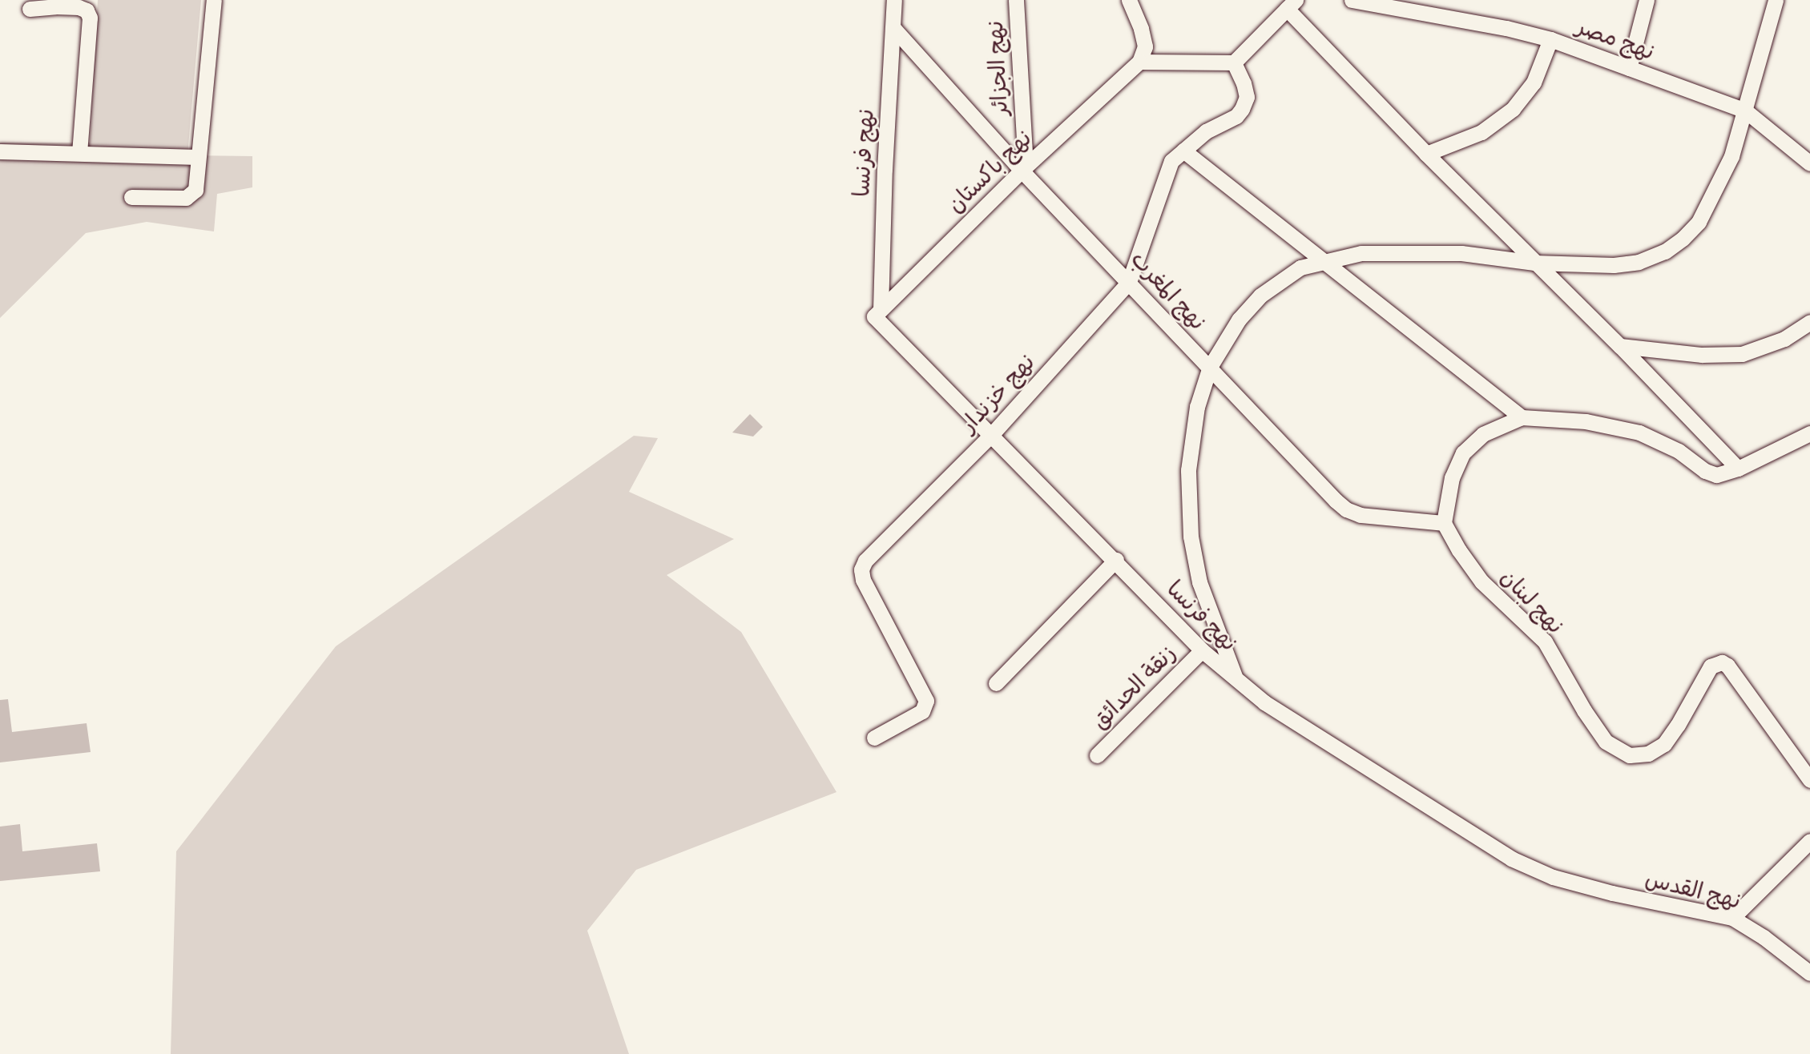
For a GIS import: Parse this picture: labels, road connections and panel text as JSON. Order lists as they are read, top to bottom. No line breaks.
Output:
{"streets":{"street":["نهج مصر","نهج الجزائر","نهج فرنسا","نهج باكستان","نهج المغرب","نهج خزندار","نهج لبنان","زنقة الحدائق","نهج القدس"]},"crossings":[["نهج الجزائر","نهج باكستان"],["نهج الجزائر","نهج المغرب"],["نهج فرنسا","نهج باكستان"],["نهج فرنسا","نهج المغرب"],["نهج فرنسا","نهج خزندار"],["نهج فرنسا","زنقة الحدائق"],["نهج فرنسا","نهج القدس"],["نهج باكستان","نهج المغرب"],["نهج المغرب","نهج خزندار"],["نهج المغرب","نهج لبنان"]]}
